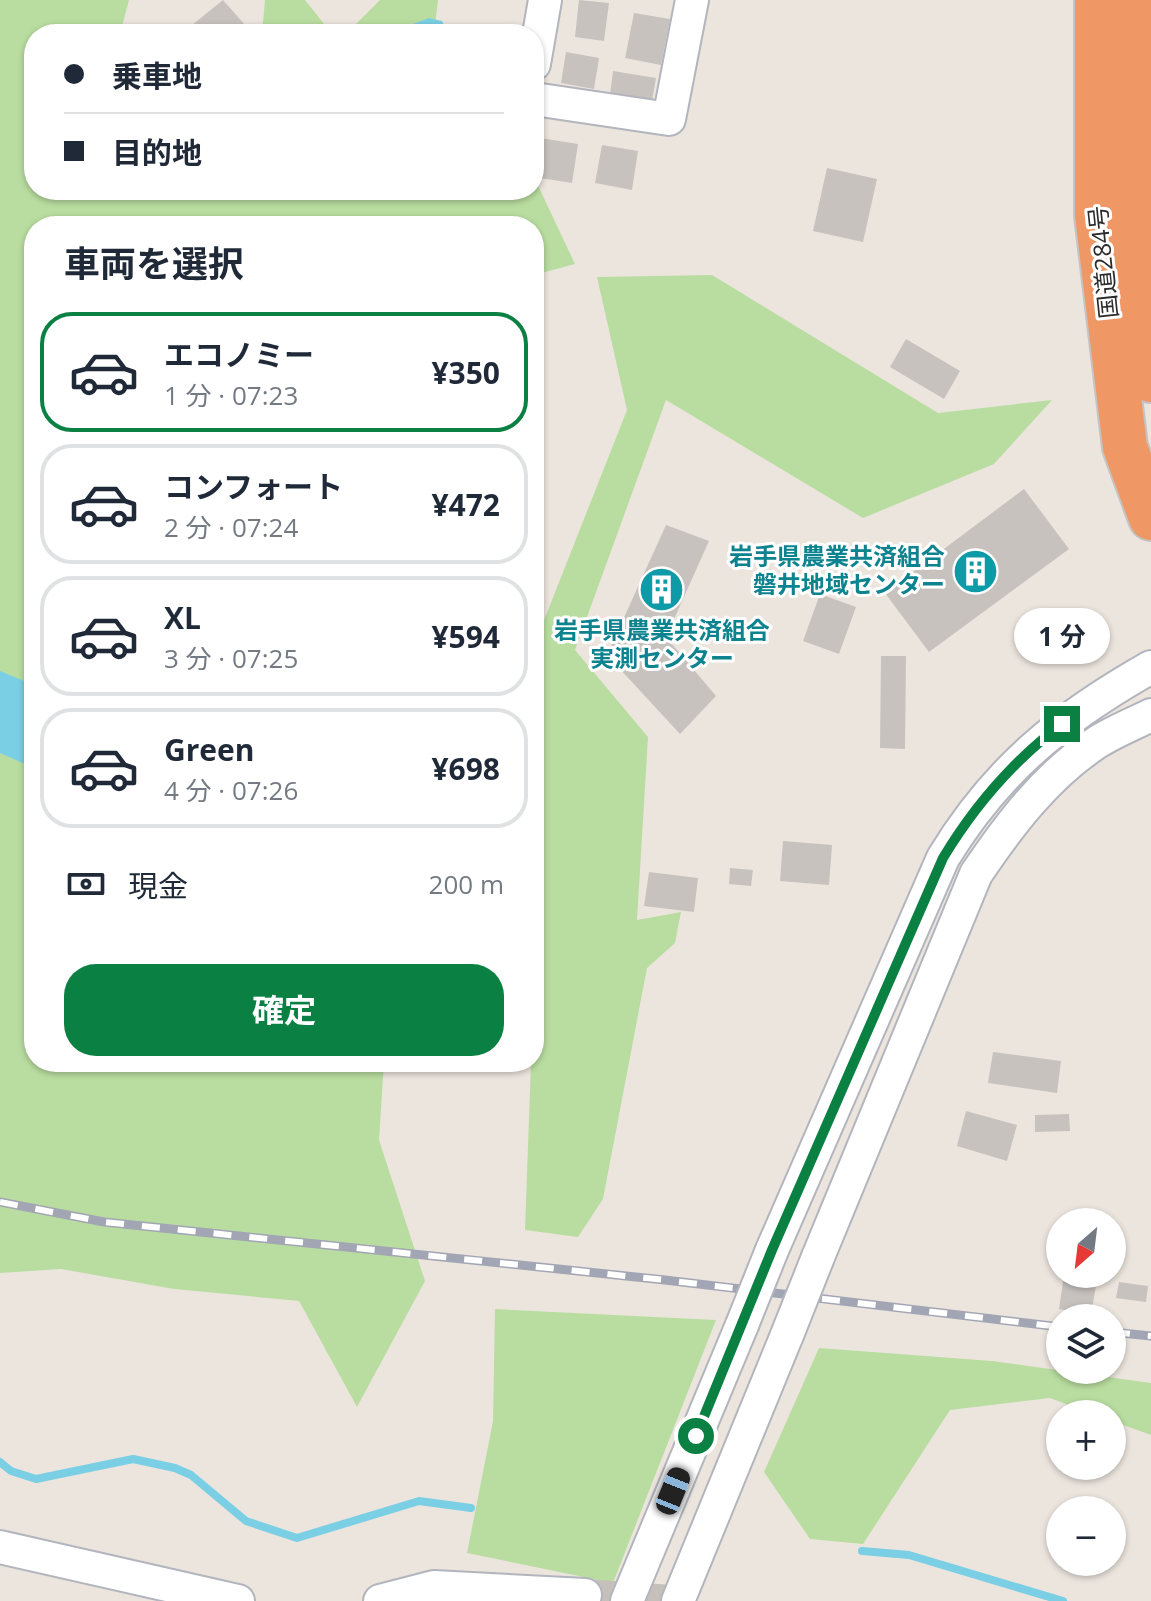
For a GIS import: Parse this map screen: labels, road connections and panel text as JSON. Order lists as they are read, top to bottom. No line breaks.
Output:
{"streets":{"highway":["国道284号"]},"places":{"building":["岩手県農業共済組合 磐井地域センター","岩手県農業共済組合 実測センター"]},"north":"bottom left","page":{"banner":["乗車地","目的地"],"heading":"車両を選択","list":[{"name":"エコノミー","note":"1 分 · 07:23","value":"¥350"},{"name":"コンフォート","note":"2 分 · 07:24","value":"¥472"},{"name":"XL","note":"3 分 · 07:25","value":"¥594"},{"name":"Green","note":"4 分 · 07:26","value":"¥698"}],"bubble":"1 分","pay":["現金","200 m"],"buttons":"確定","map_buttons":["+","−"]}}
